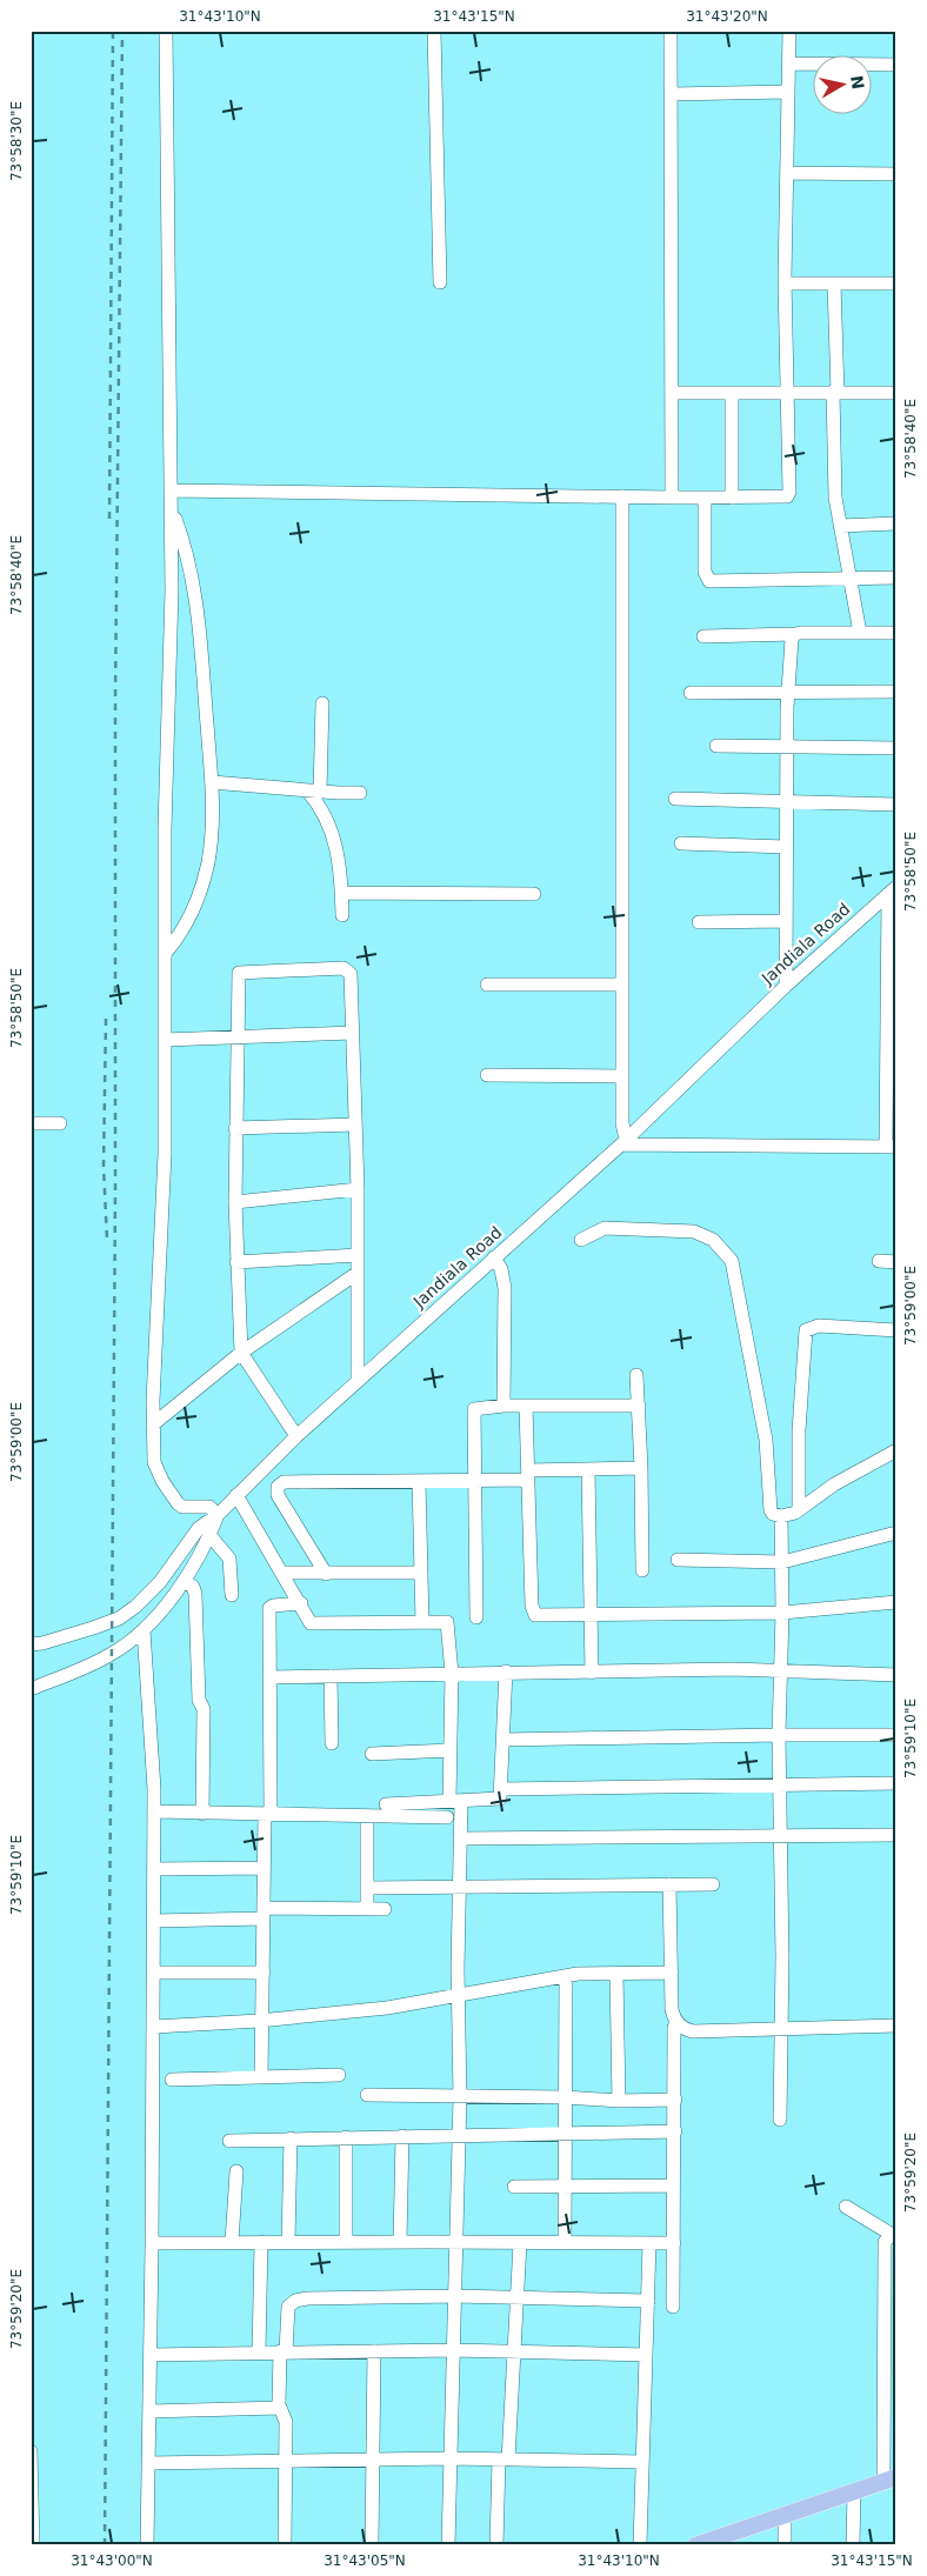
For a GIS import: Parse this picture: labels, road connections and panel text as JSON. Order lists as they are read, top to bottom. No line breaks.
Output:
{"streets":{"street":["Jandiala Road"]},"north":"right","coordinates":["31°43'10\"N","31°43'15\"N","31°43'20\"N","73°58'30\"E","73°58'40\"E","73°58'50\"E","73°59'00\"E","73°59'10\"E","73°59'20\"E","31°43'00\"N","31°43'05\"N"]}
